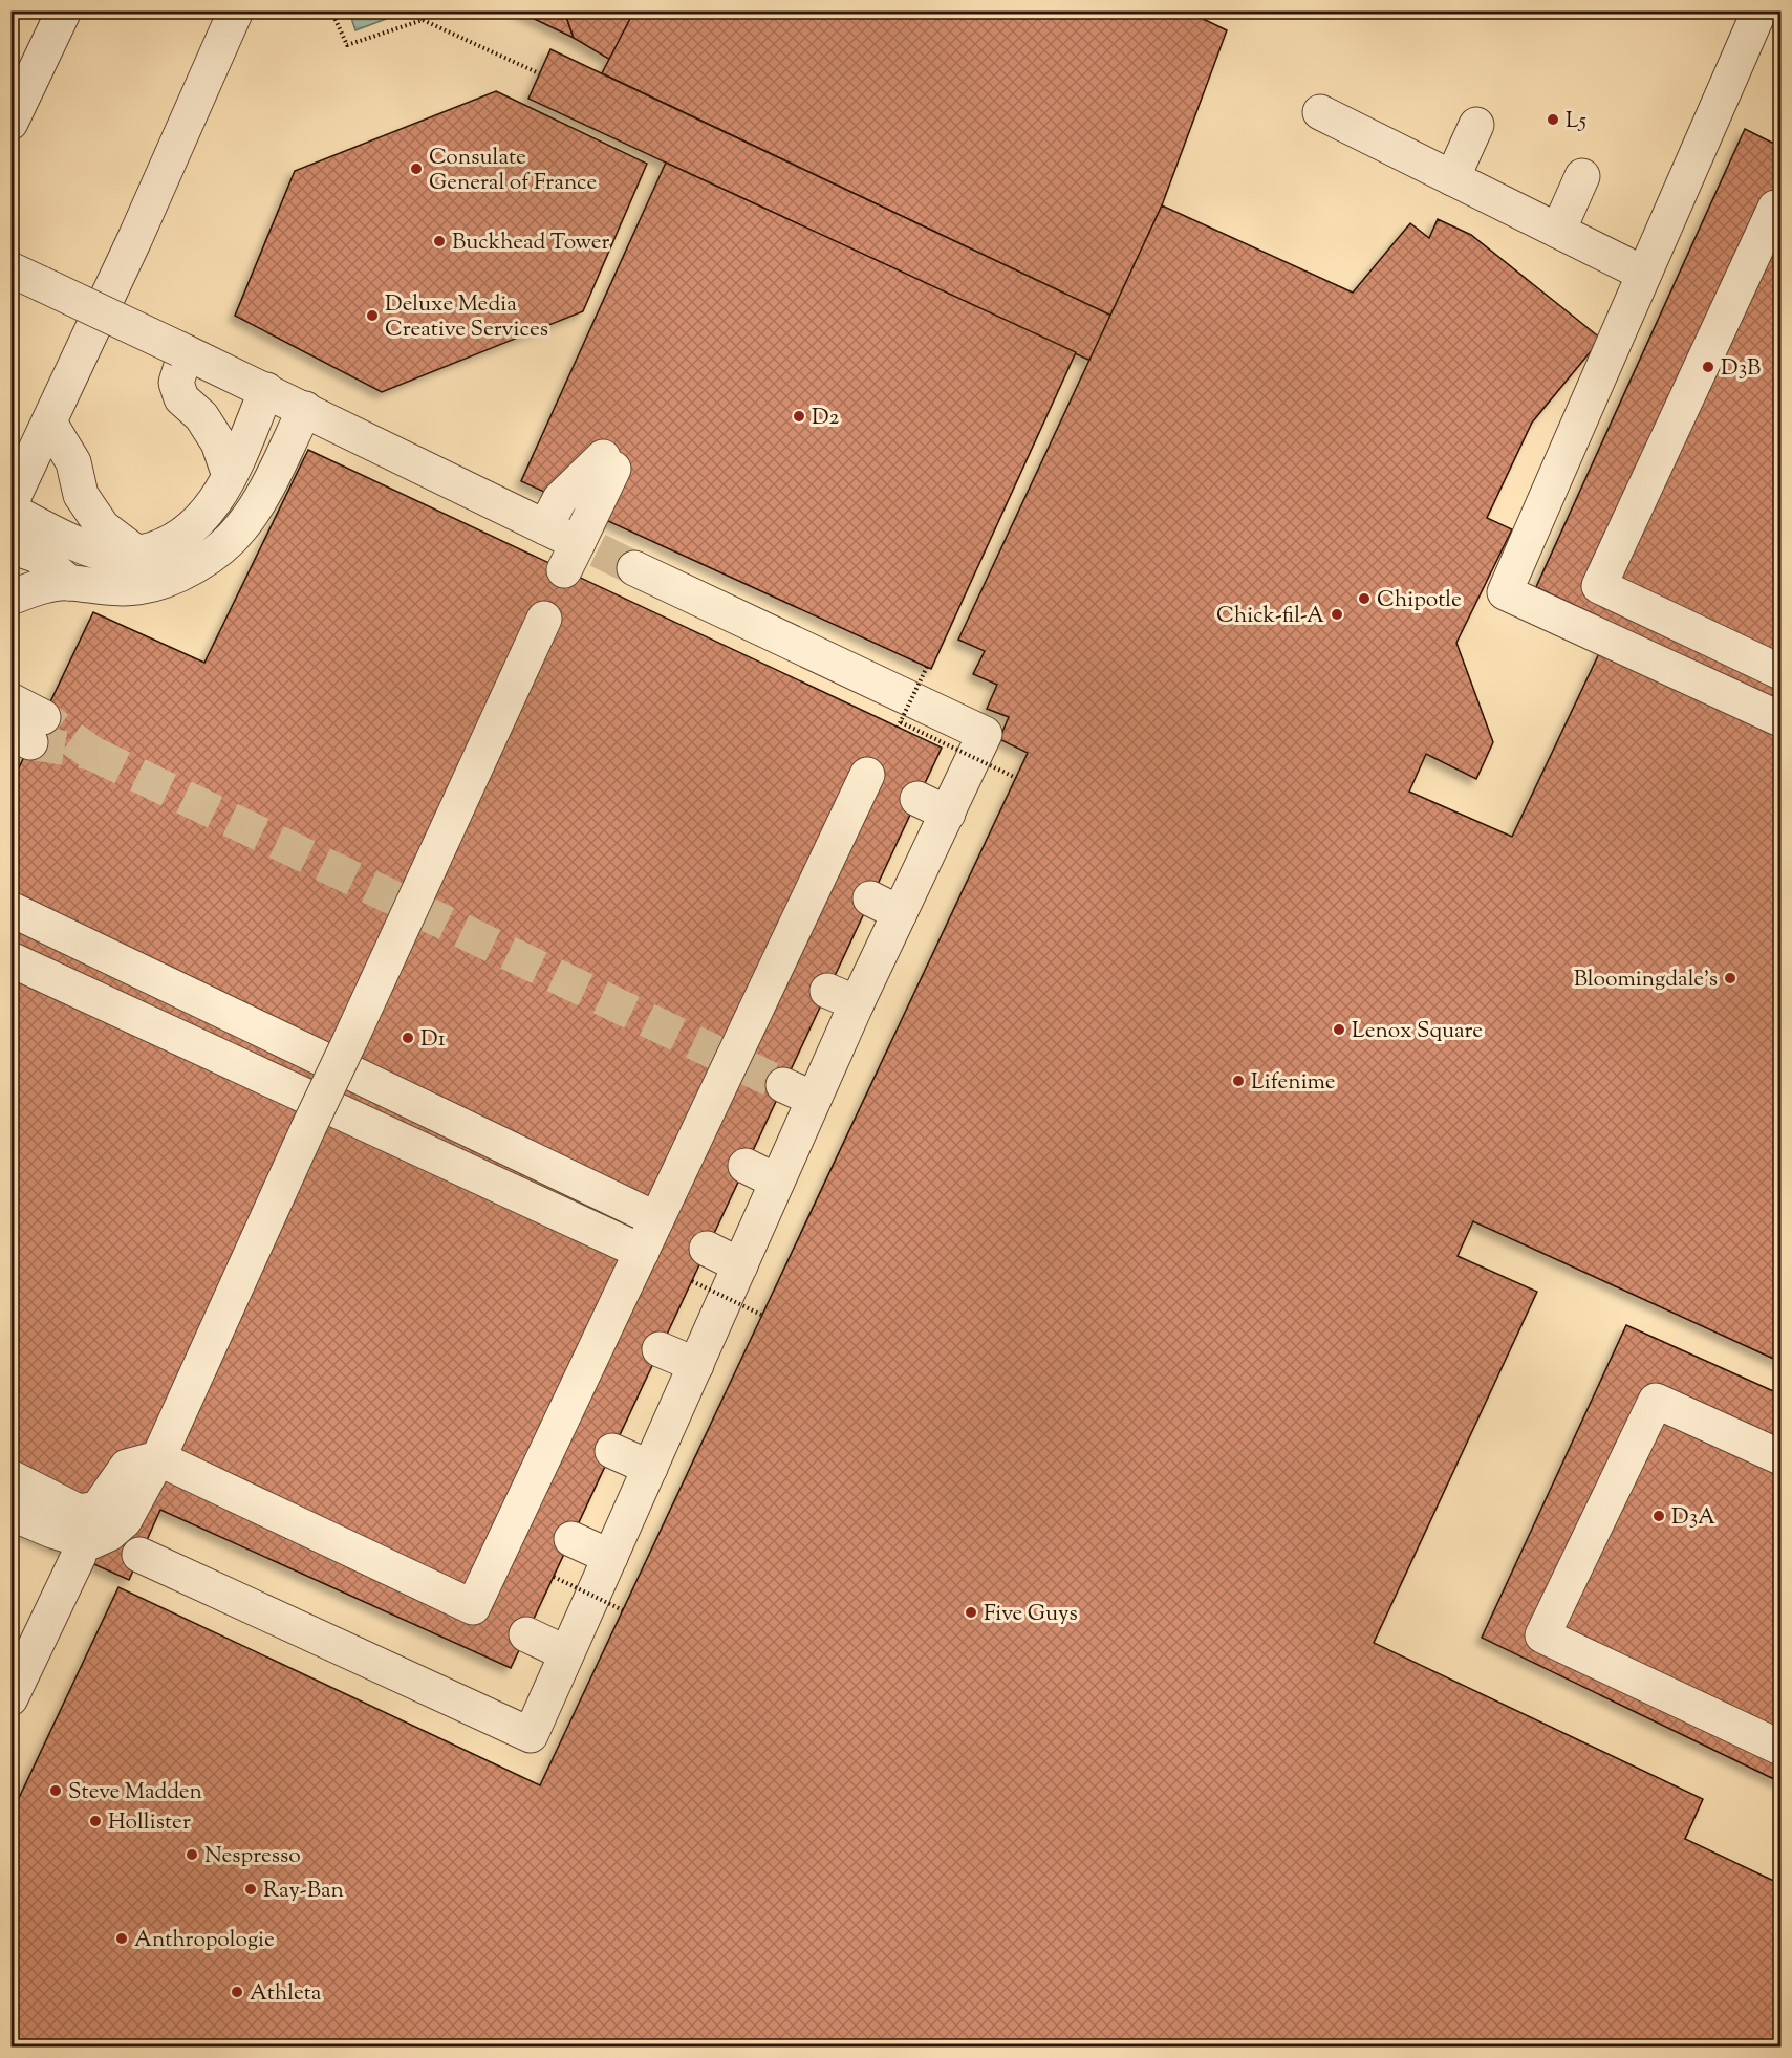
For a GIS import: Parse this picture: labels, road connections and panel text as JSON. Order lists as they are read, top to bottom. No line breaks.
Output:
{"places":["L5","Consulate General of France","Buckhead Tower","Deluxe Media Creative Services","D3B","D2","Chipotle","Chick-fil-A","Bloomingdale's","Lenox Square","D1","Lifenime","D3A","Five Guys","Steve Madden","Hollister","Nespresso","Ray-Ban","Anthropologie","Athleta"]}
